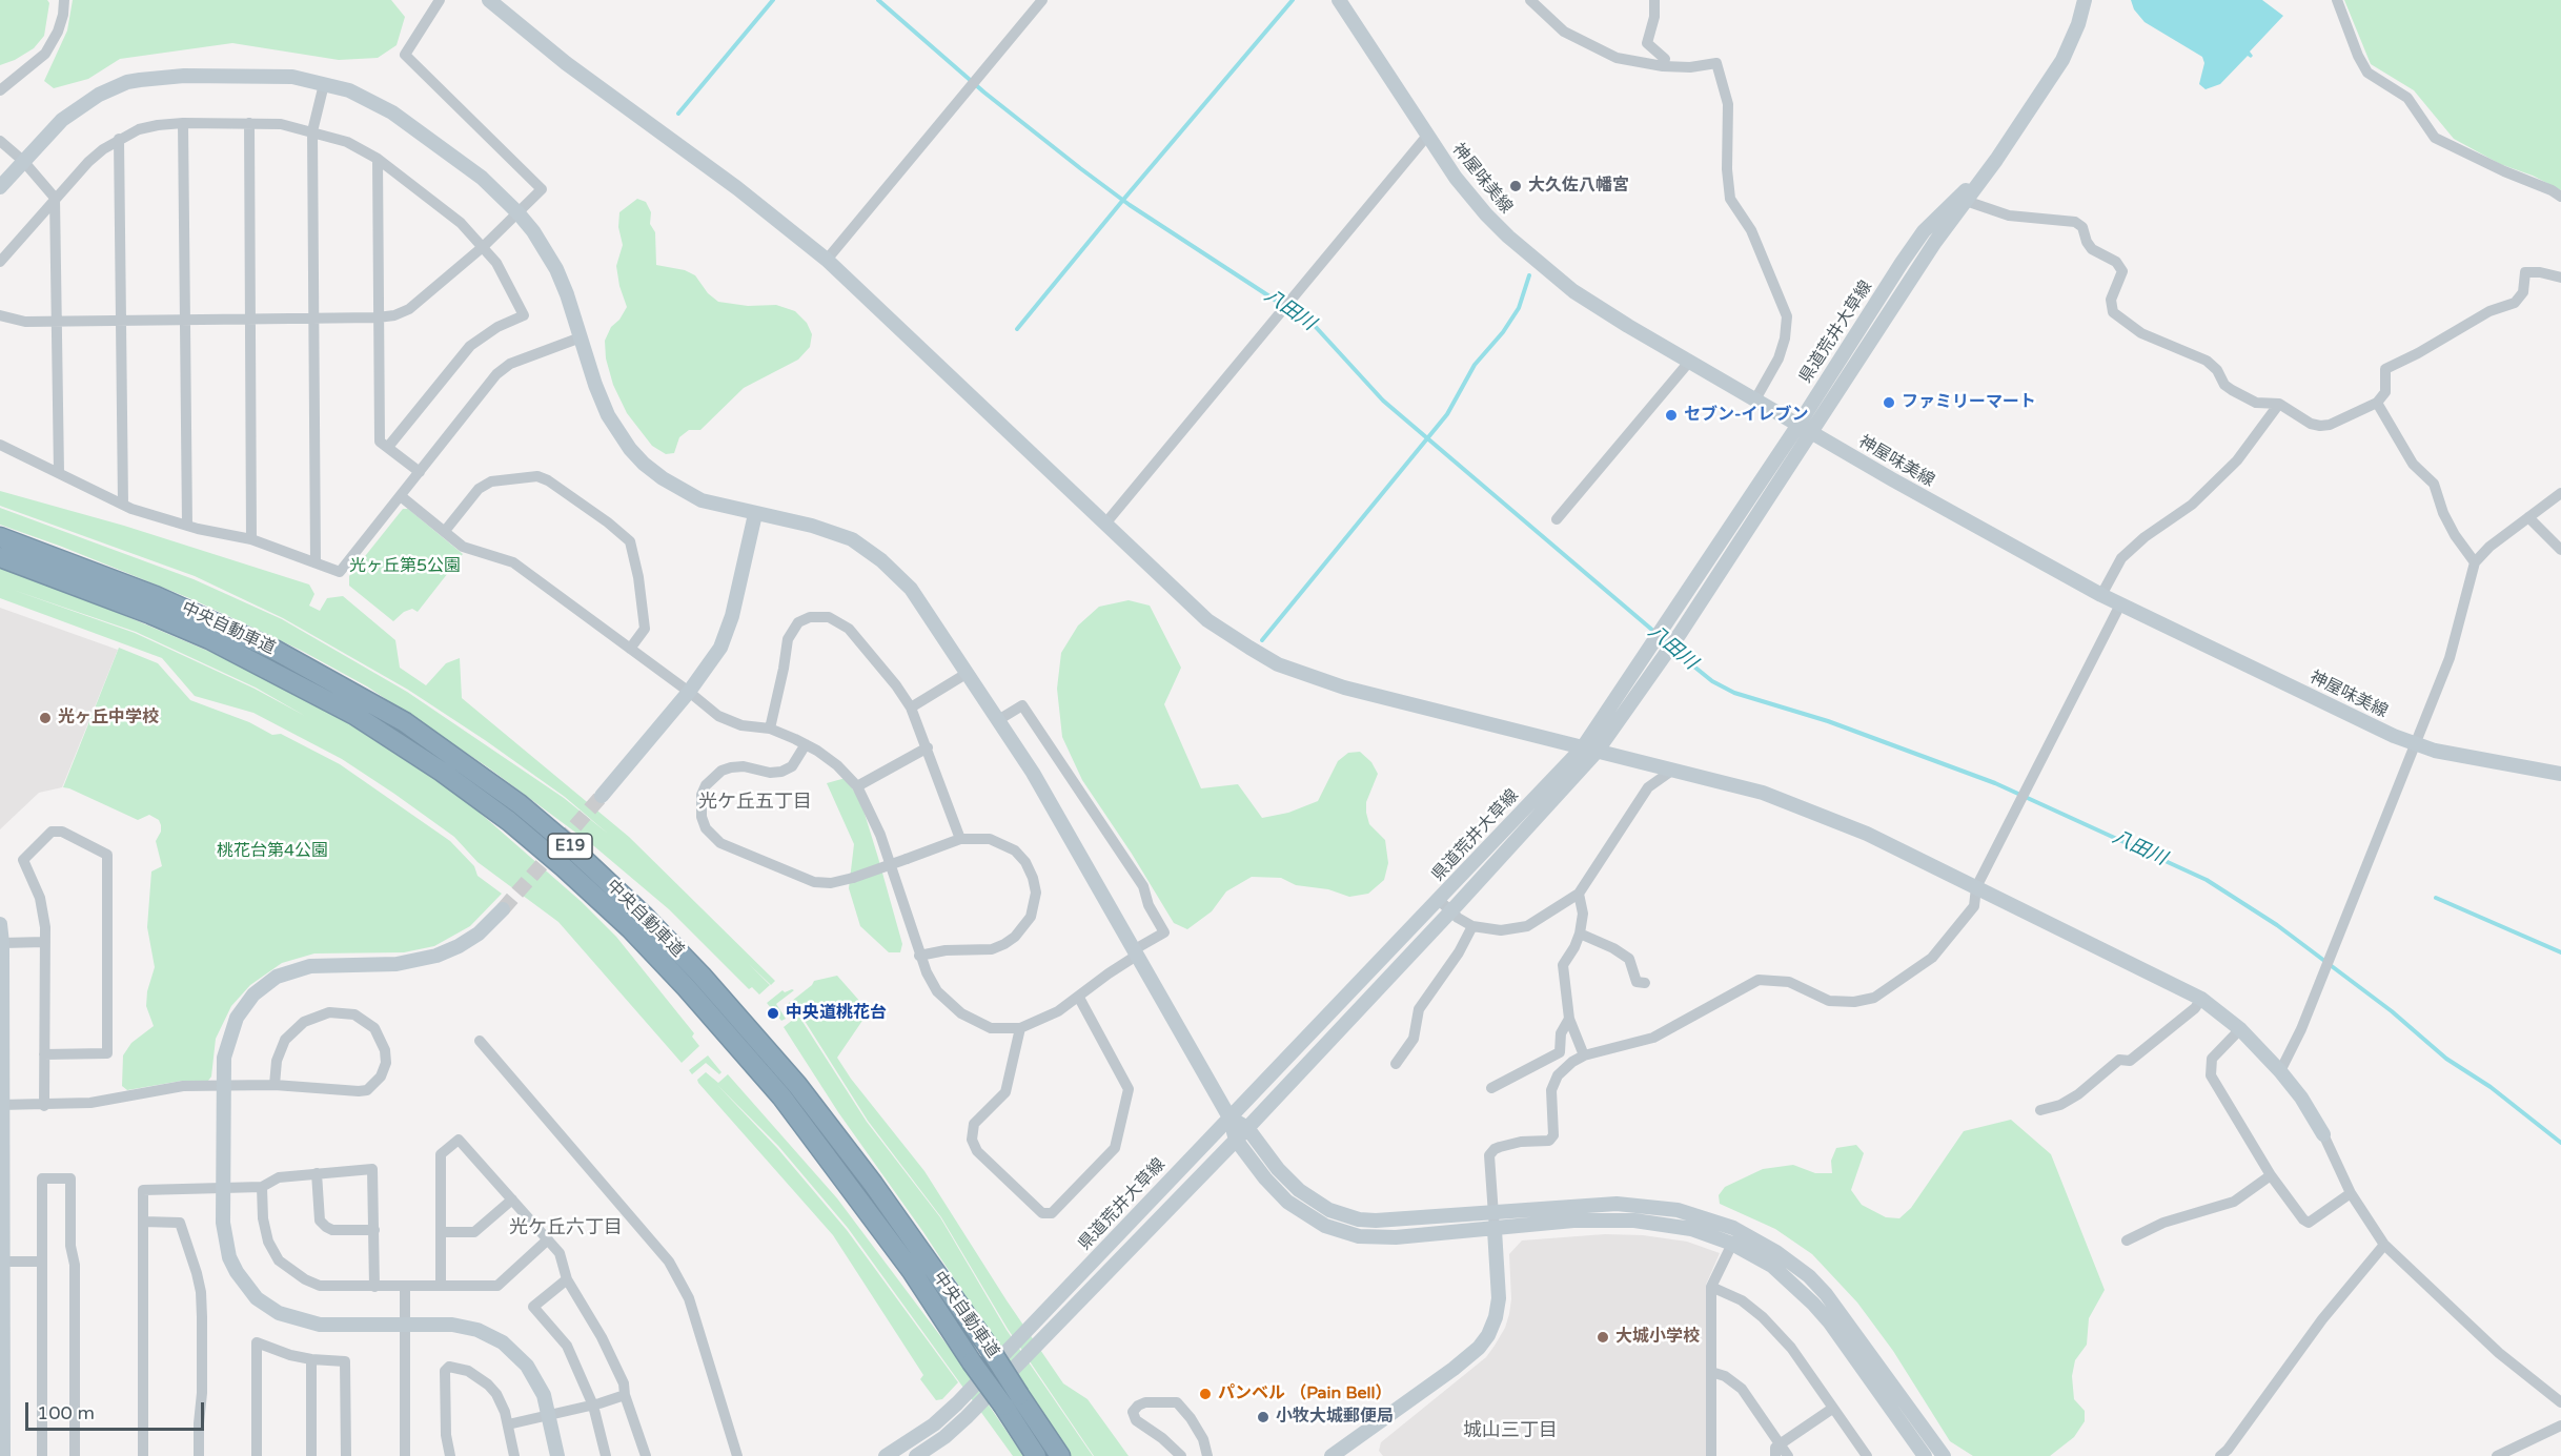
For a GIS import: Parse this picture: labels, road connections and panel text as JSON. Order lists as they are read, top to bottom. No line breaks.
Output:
{"streets":{"highway":["中央自動車道","E19"],"street":["神屋味美線","県道荒井大草線"]},"crossings":[["神屋味美線","県道荒井大草線"]],"districts":["光ケ丘五丁目","光ケ丘六丁目","城山三丁目"],"water":["八田川"],"parks":["光ヶ丘第5公園","桃花台第4公園"],"places":["大久佐八幡宮","ファミリーマート","セブン-イレブン","光ヶ丘中学校","中央道桃花台","大城小学校","パンベル （Pain Bell）","小牧大城郵便局"],"scale_bar":"100 m"}
